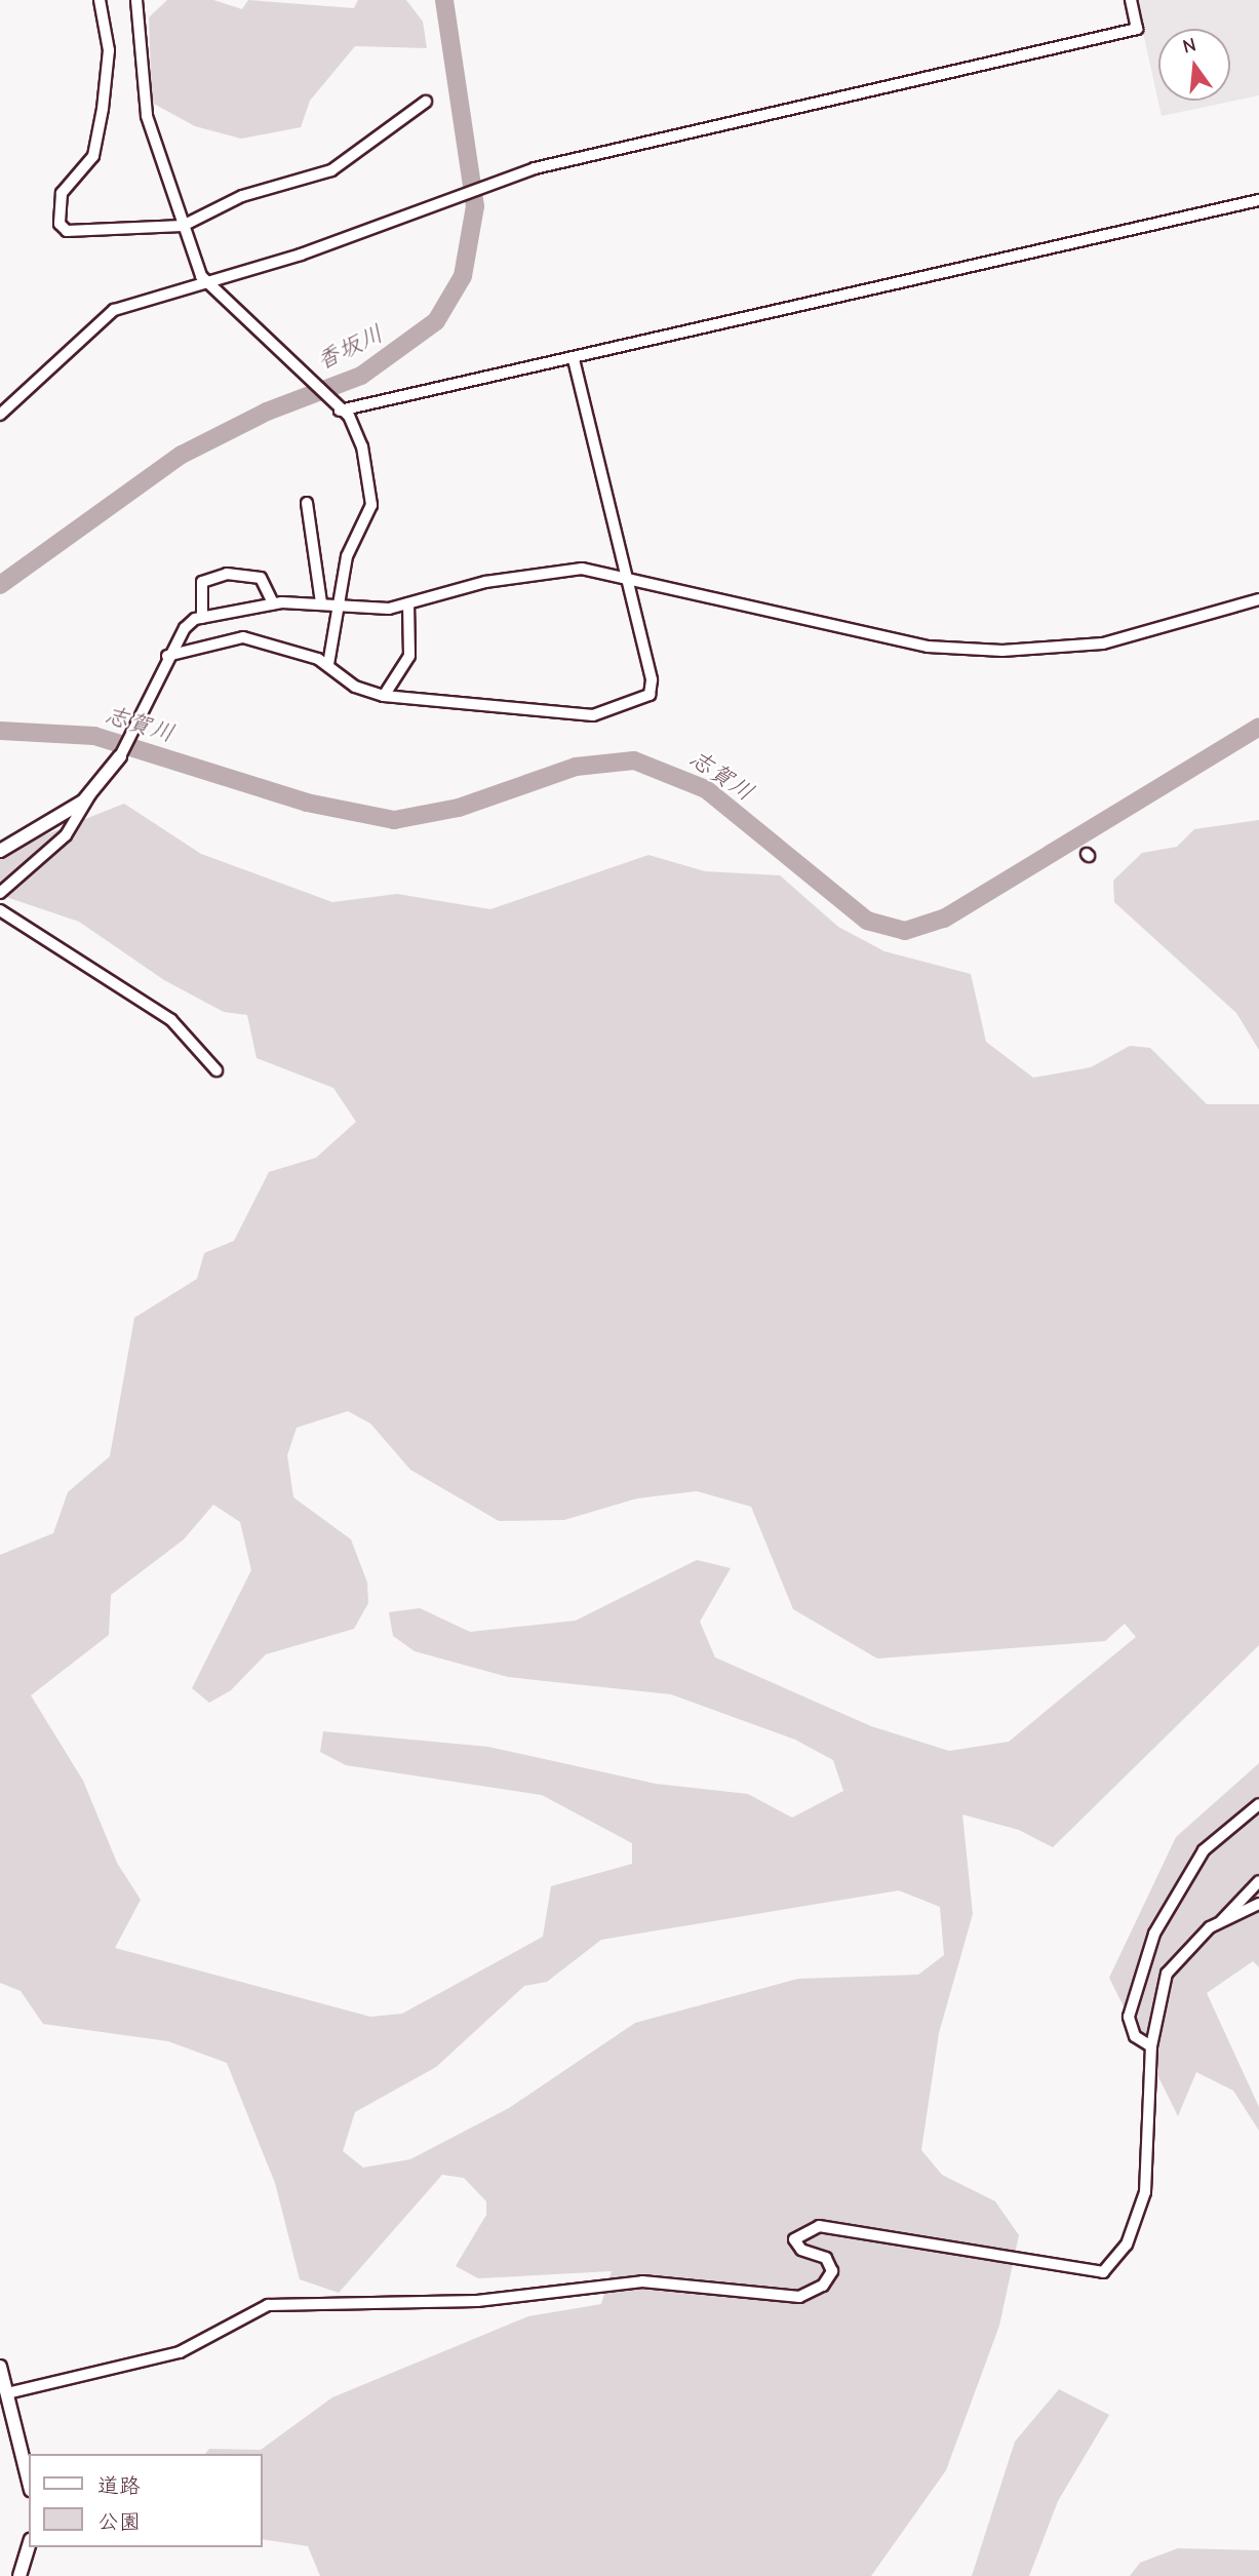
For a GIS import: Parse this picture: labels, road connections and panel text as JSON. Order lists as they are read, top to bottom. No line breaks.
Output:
{"water":["香坂川","志賀川"],"legend":["道路","公園"],"north":"top"}
